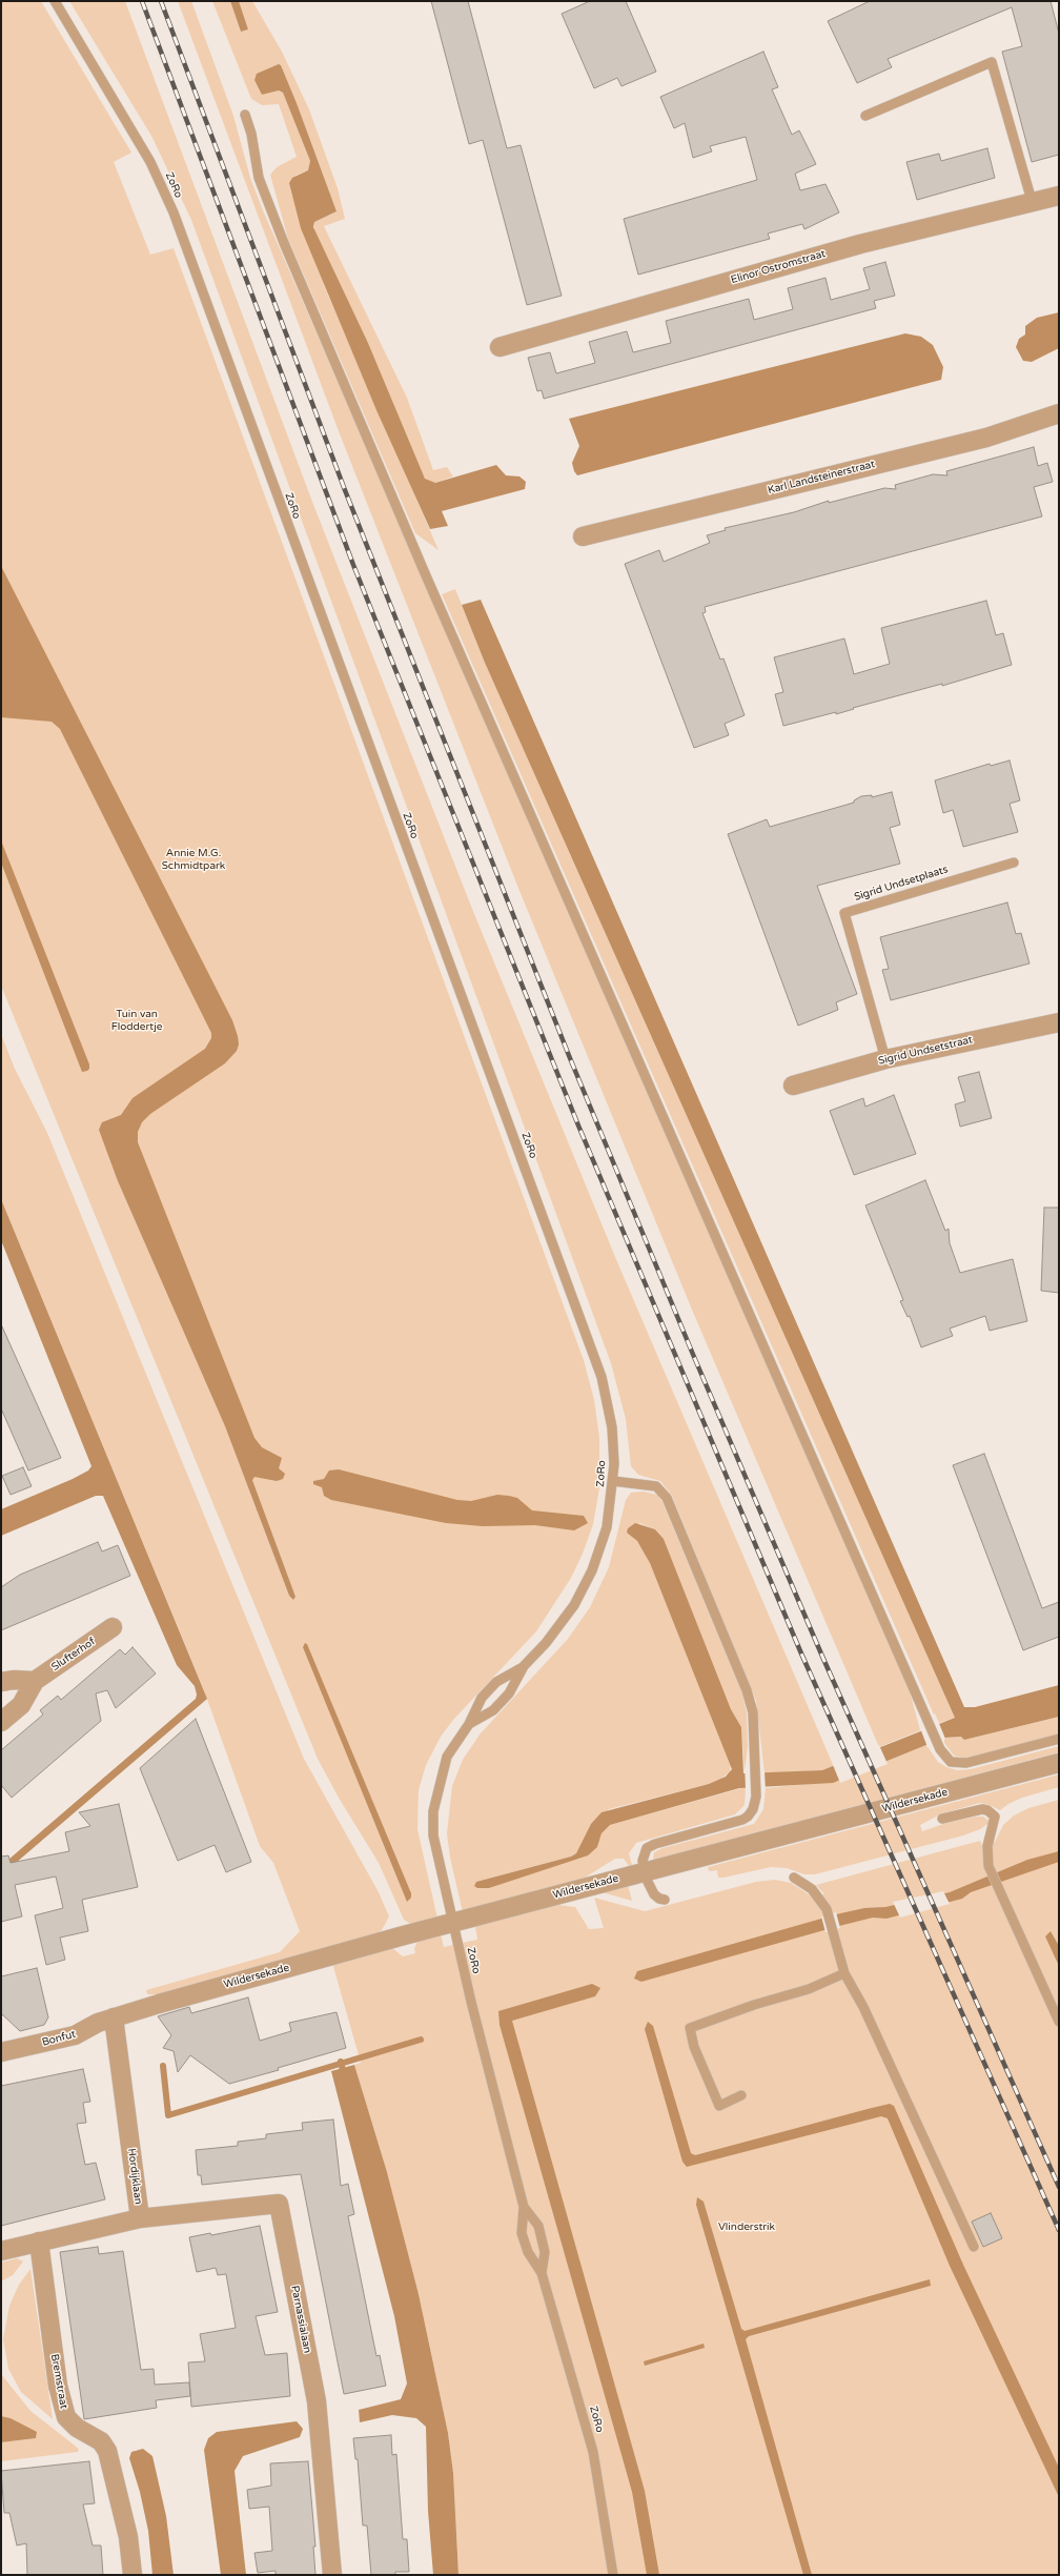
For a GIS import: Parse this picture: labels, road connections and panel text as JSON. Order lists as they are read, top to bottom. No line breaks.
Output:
{"streets":{"street":["Elinor Ostromstraat","Karl Landsteinerstraat","Sigrid Undsetstraat","Slufterhof","Wildersekade","Bonfut","Hordijklaan","Parnassialaan","Bremstraat"],"lane":["ZoRo","Sigrid Undsetplaats"]},"crossings":[["ZoRo","Wildersekade"],["Sigrid Undsetplaats","Sigrid Undsetstraat"],["Wildersekade","Bonfut"],["Wildersekade","Hordijklaan"],["Bonfut","Hordijklaan"],["Hordijklaan","Parnassialaan"],["Hordijklaan","Bremstraat"]],"parks":["Annie M.G. Schmidtpark","Tuin van Floddertje","Vlinderstrik"]}
